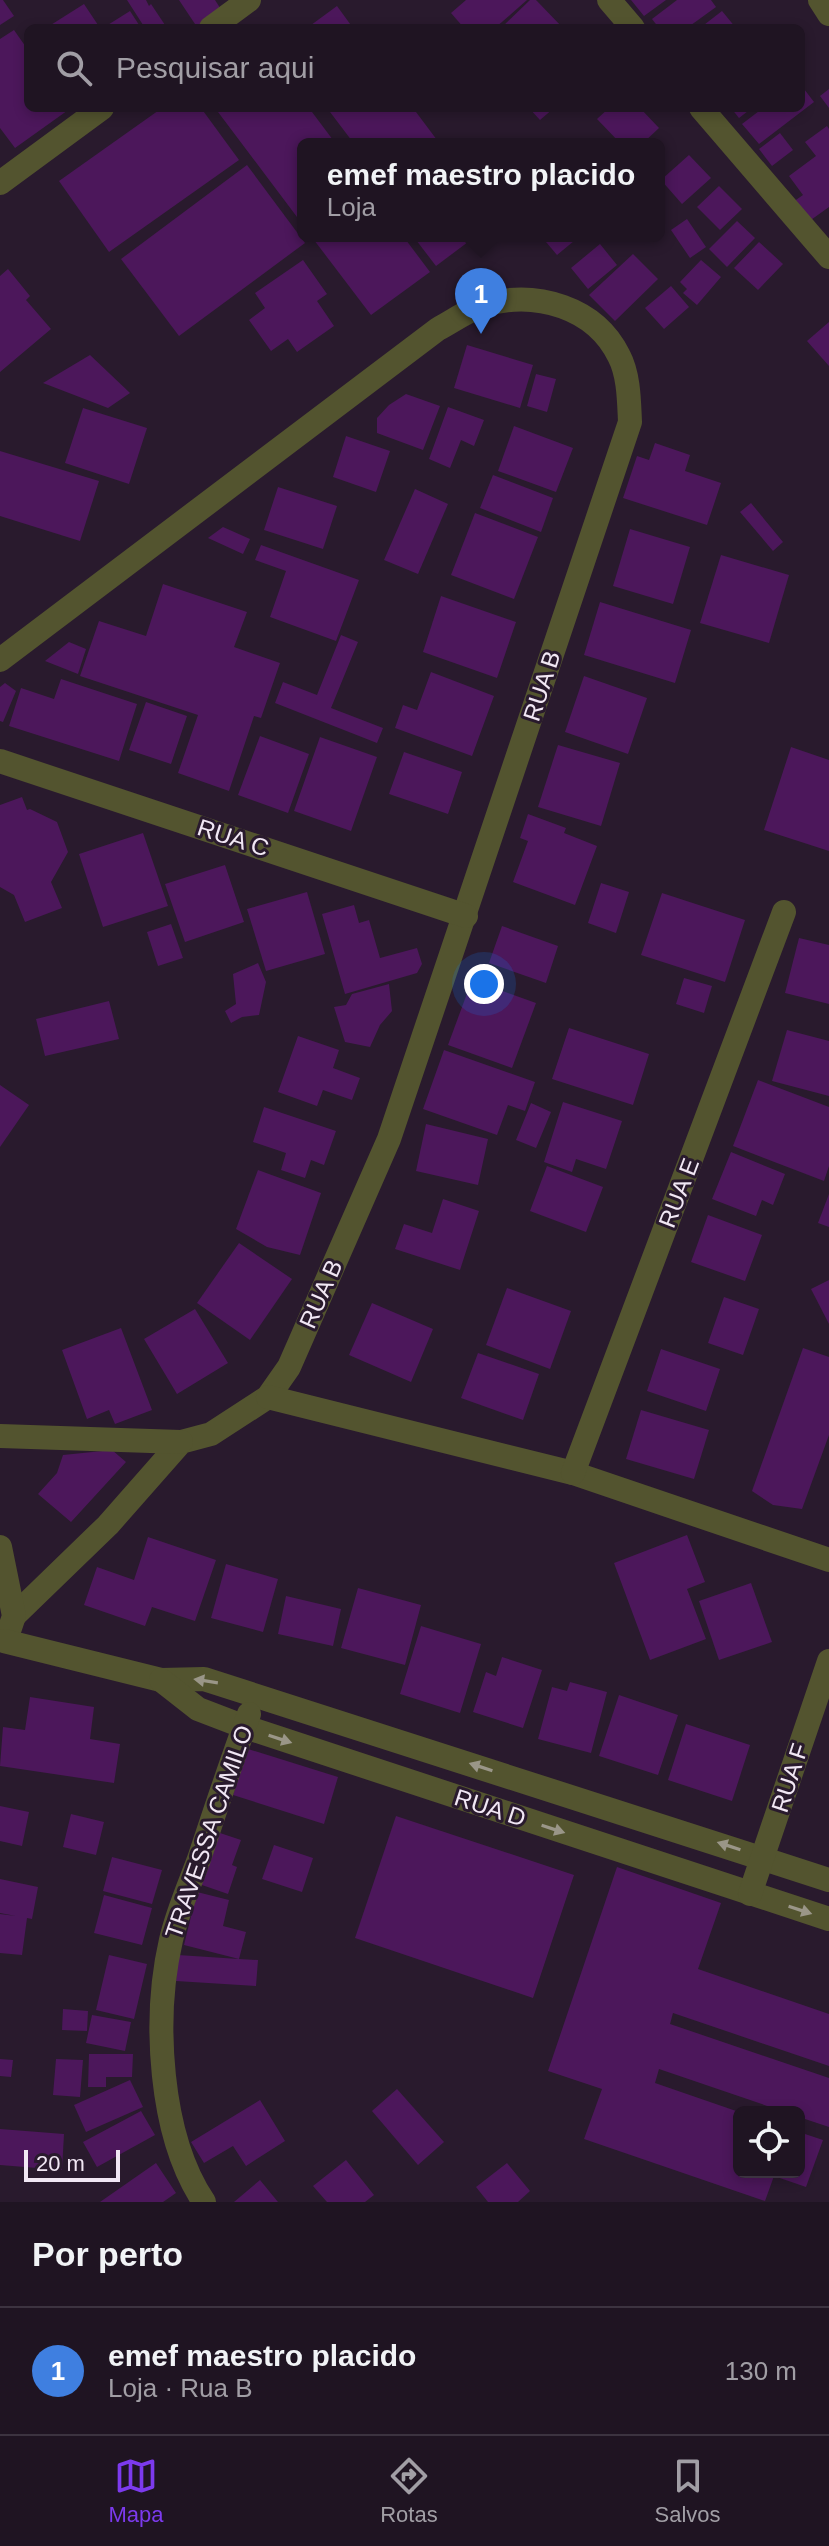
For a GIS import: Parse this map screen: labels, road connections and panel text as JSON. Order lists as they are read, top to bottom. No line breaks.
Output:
{"streets":{"street":["RUA B","RUA C","RUA E","RUA F","RUA D","TRAVESSA CAMILO"]},"crossings":[["RUA B","RUA C"],["RUA F","RUA D"],["RUA D","TRAVESSA CAMILO"]],"scale_bar":"20 m","page":{"search":"Pesquisar aqui","popup":["emef maestro placido","Loja"],"pins":"1","scale":"20 m","heading":"Por perto","list":[{"mark":"1","name":"emef maestro placido","note":"Loja · Rua B","value":"130 m"}],"nav":["Mapa","Rotas","Salvos"]}}
